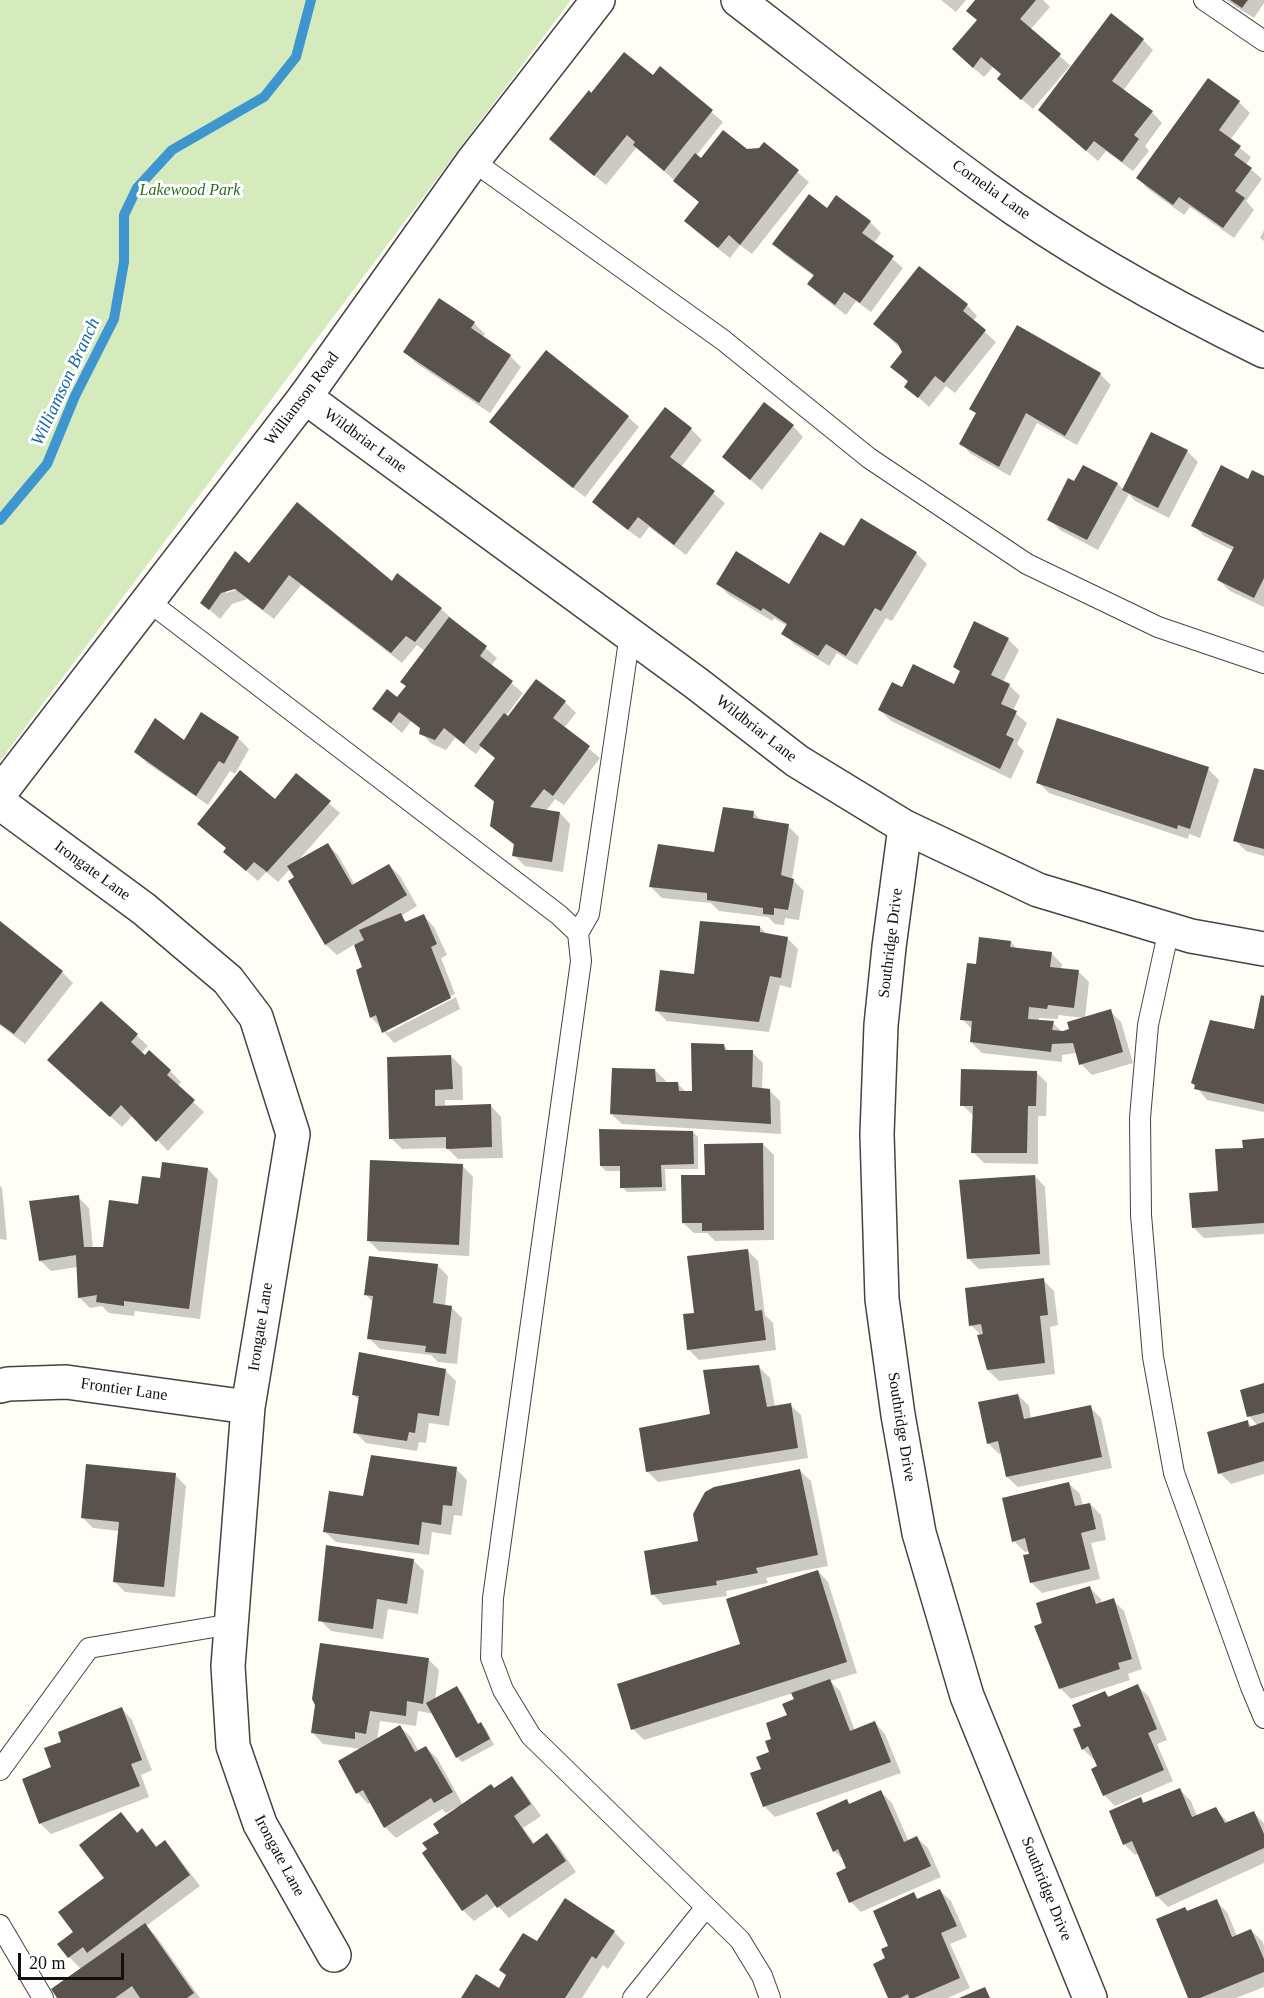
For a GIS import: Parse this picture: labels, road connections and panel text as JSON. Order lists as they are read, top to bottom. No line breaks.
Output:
{"streets":{"street":["Cornelia Lane","Williamson Road","Wildbriar Lane","Irongate Lane","Southridge Drive","Frontier Lane"]},"crossings":[["Williamson Road","Wildbriar Lane"],["Wildbriar Lane","Southridge Drive"],["Irongate Lane","Frontier Lane"]],"water":["Williamson Branch"],"parks":["Lakewood Park"],"scale_bar":"20 m"}
